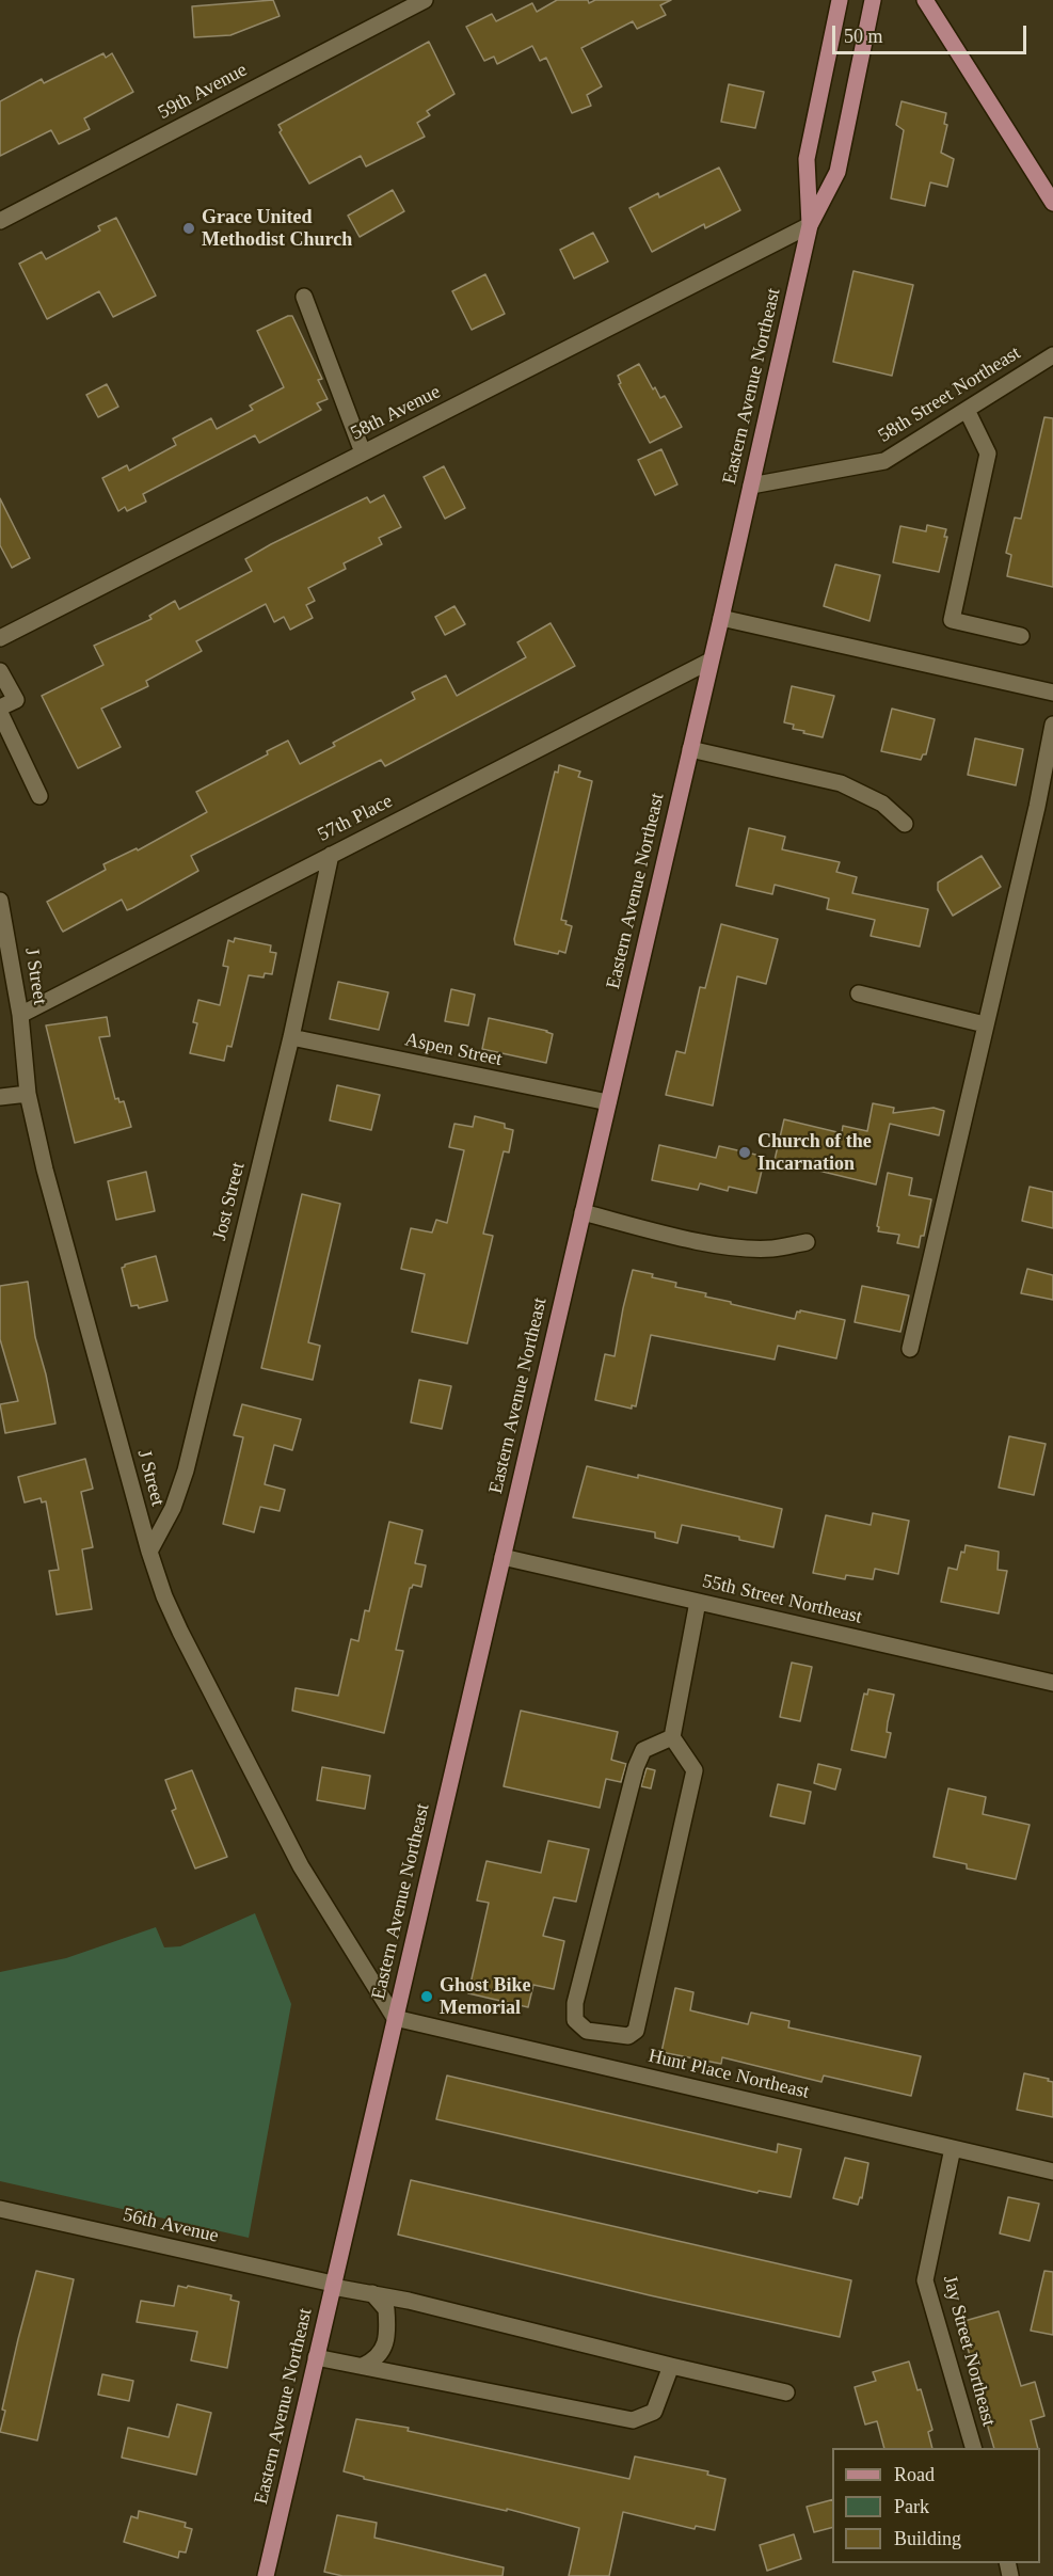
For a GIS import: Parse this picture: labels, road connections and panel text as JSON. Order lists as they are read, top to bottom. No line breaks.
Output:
{"streets":{"main road":["Eastern Avenue Northeast"],"street":["59th Avenue","58th Street Northeast","58th Avenue","57th Place","J Street","Aspen Street","Jost Street","55th Street Northeast","Hunt Place Northeast","56th Avenue","Jay Street Northeast"]},"crossings":[["Eastern Avenue Northeast","58th Street Northeast"],["Eastern Avenue Northeast","58th Avenue"],["Eastern Avenue Northeast","57th Place"],["Eastern Avenue Northeast","J Street"],["Eastern Avenue Northeast","Aspen Street"],["Eastern Avenue Northeast","55th Street Northeast"],["Eastern Avenue Northeast","Hunt Place Northeast"],["Eastern Avenue Northeast","56th Avenue"],["57th Place","J Street"],["57th Place","Jost Street"],["J Street","Jost Street"],["J Street","Hunt Place Northeast"],["Aspen Street","Jost Street"],["Hunt Place Northeast","Jay Street Northeast"]],"places":["Grace United Methodist Church","Church of the Incarnation","Ghost Bike Memorial"],"legend":["Road","Park","Building"],"scale_bar":"50 m"}
